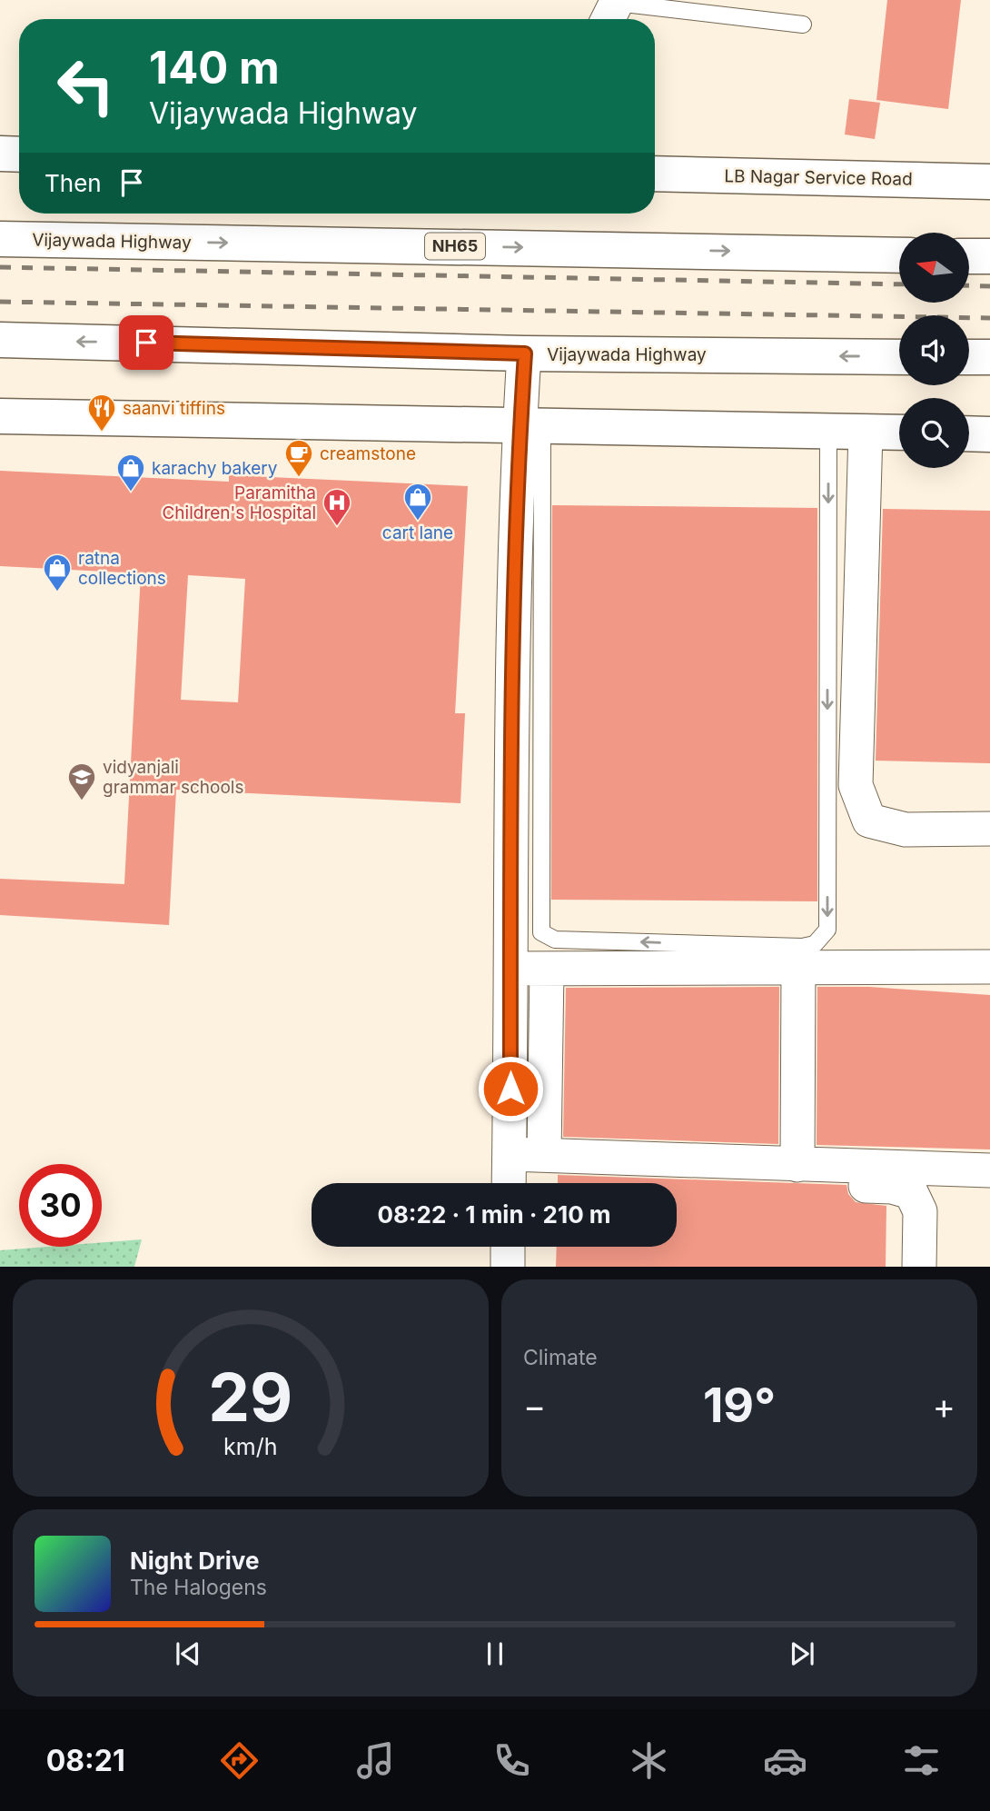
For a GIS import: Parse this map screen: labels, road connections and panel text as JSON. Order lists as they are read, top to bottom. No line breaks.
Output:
{"streets":{"main road":["LB Nagar Service Road","Vijaywada Highway","NH65"]},"places":{"restaurant":["saanvi tiffins"],"cafe":["creamstone"],"shop":["karachy bakery","cart lane","ratna collections"],"hospital":["Paramitha Children's Hospital"],"school or university":["vidyanjali grammar schools"]},"north":"left","page":{"turn":["140 m","Vijaywada Highway"],"then":"Then","limit":"30","trip":"08:22 · 1 min · 210 m","tile":"Climate","heat":["−","19°","+"],"song":["Night Drive","The Halogens"],"tabs":"08:21","gauge":["29","km/h"]}}
